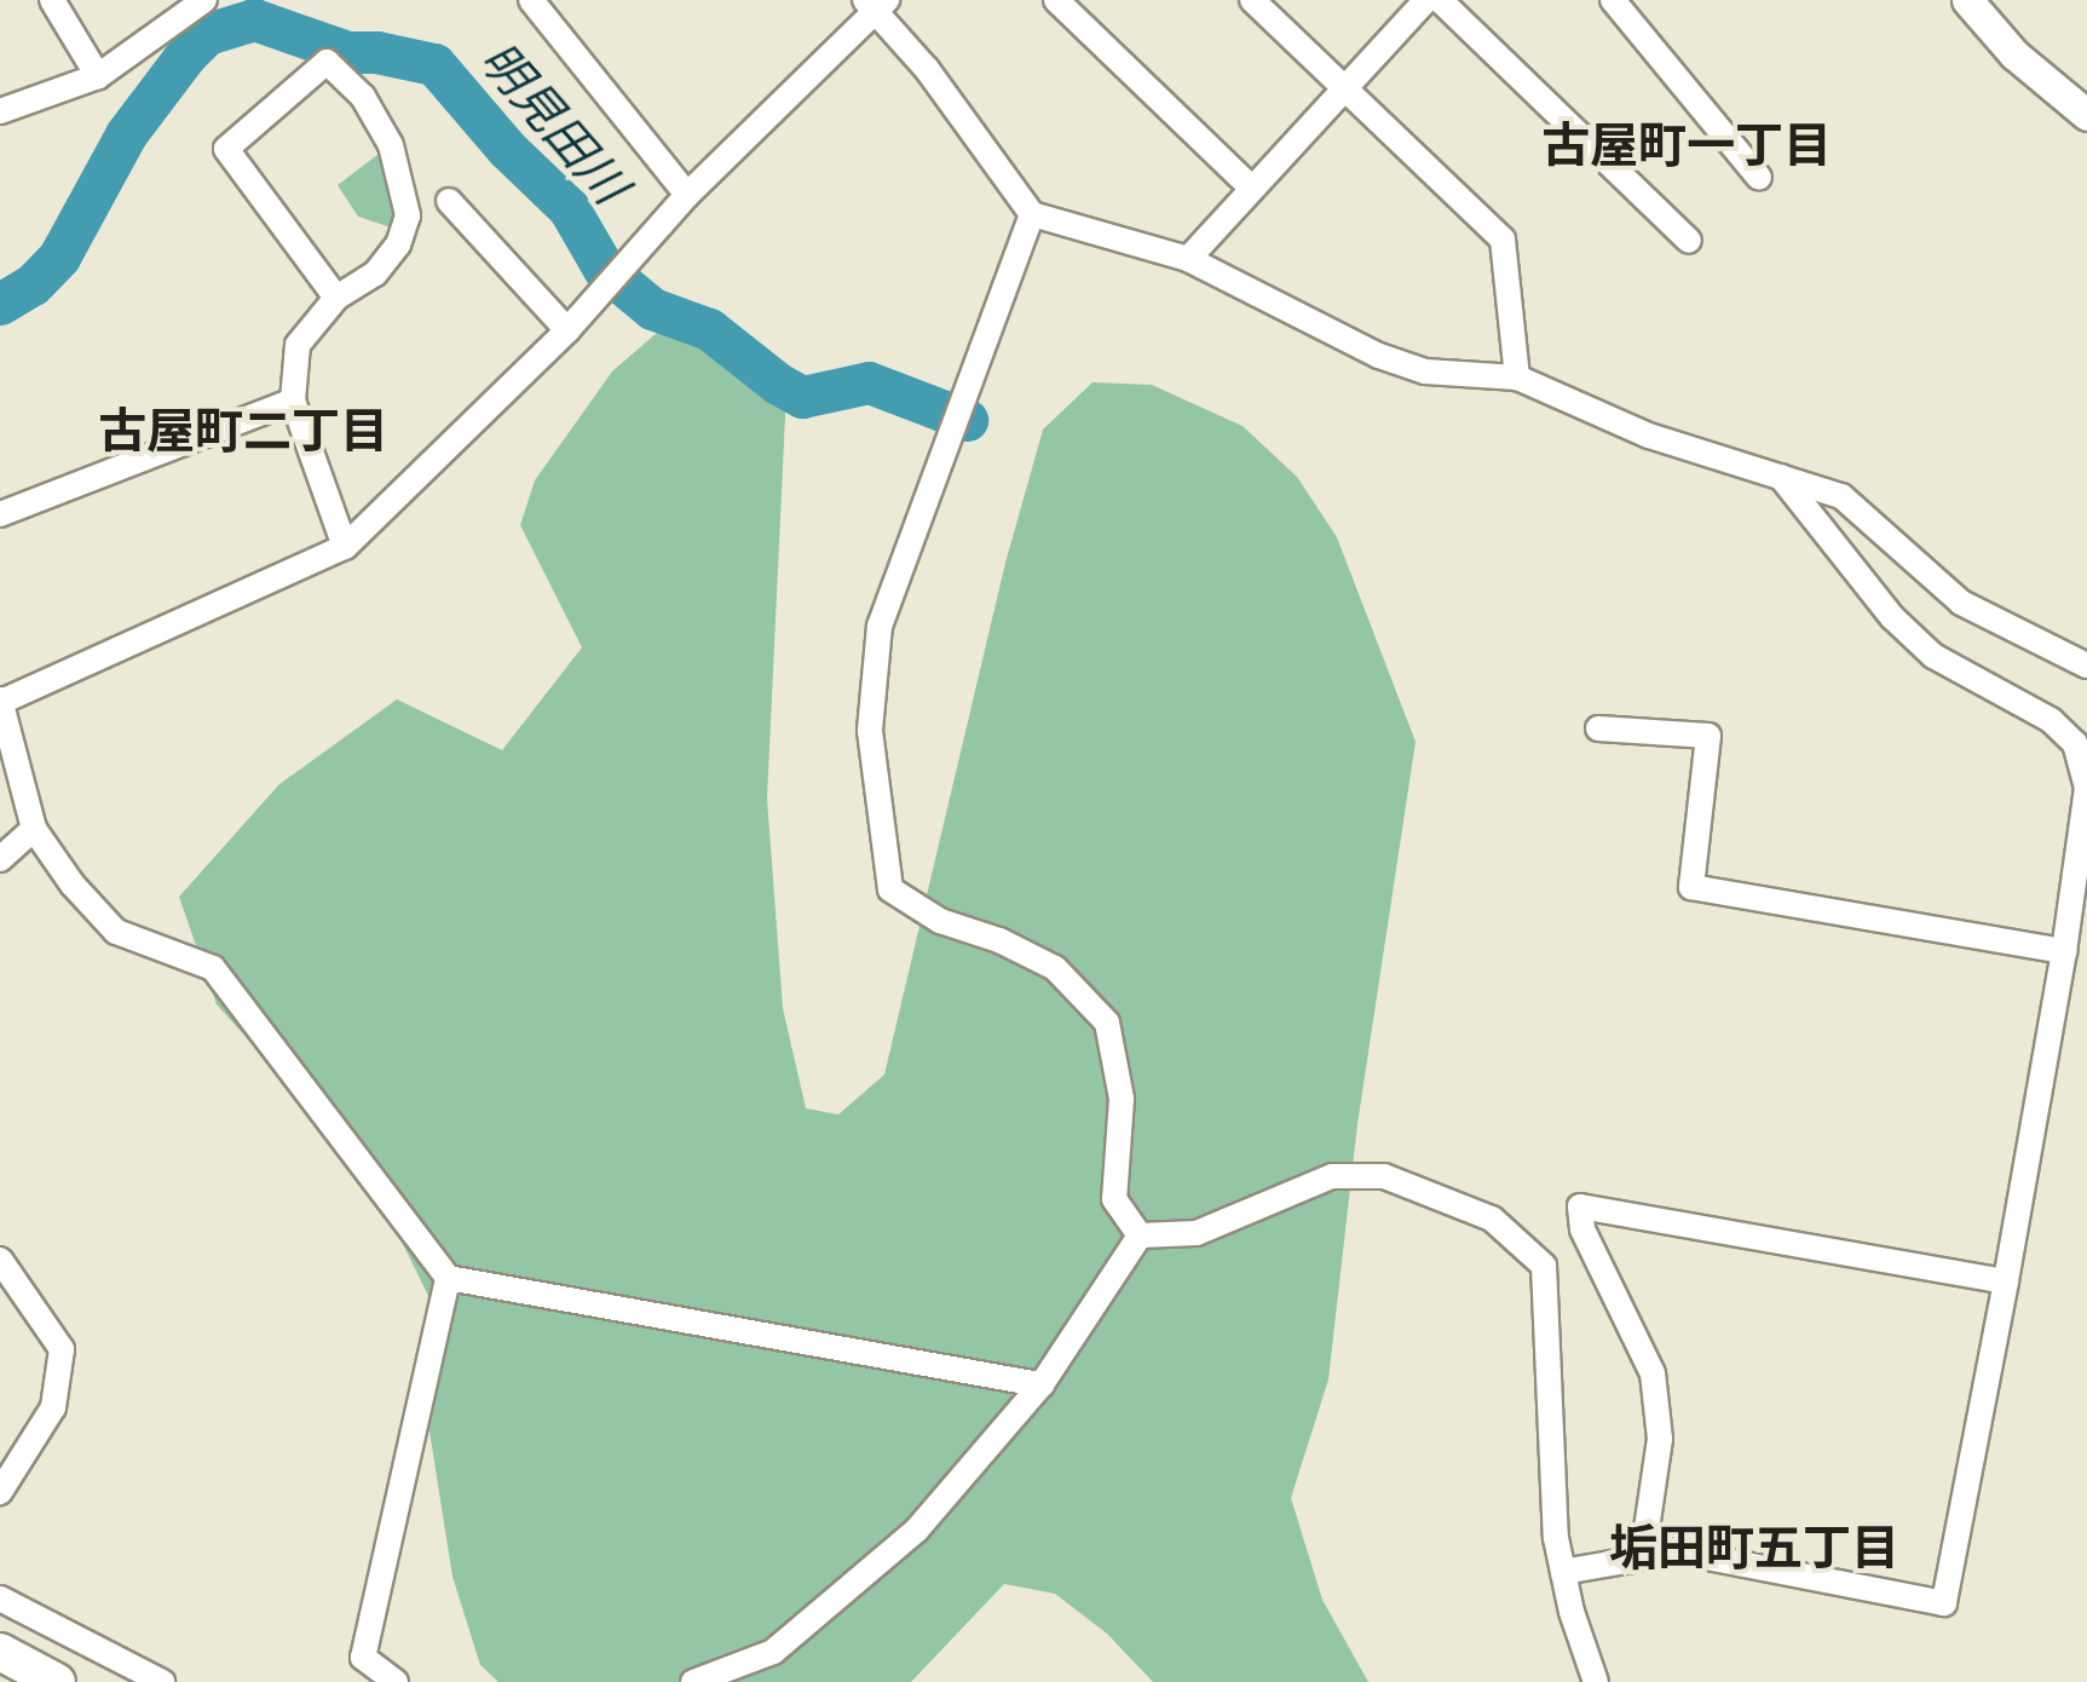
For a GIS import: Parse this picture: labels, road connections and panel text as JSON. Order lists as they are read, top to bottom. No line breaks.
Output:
{"districts":["古屋町一丁目","古屋町二丁目","垢田町五丁目"],"water":["明見田川"]}
